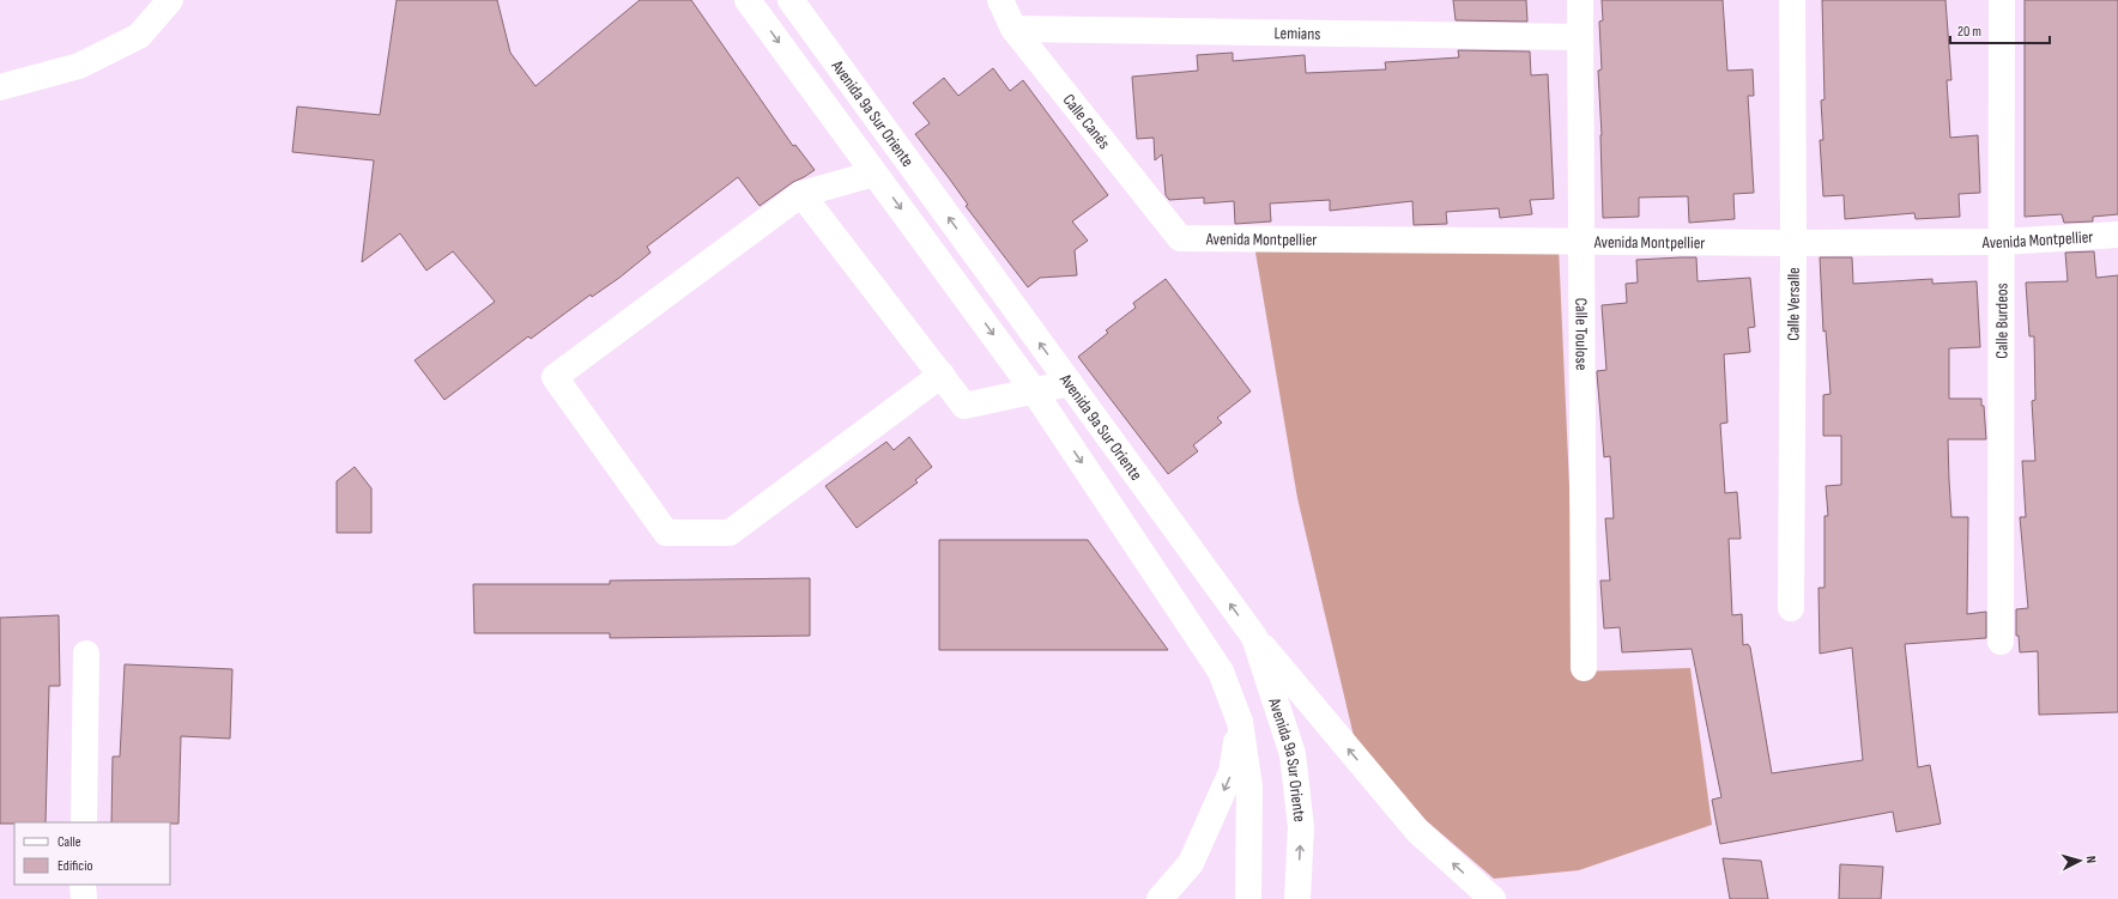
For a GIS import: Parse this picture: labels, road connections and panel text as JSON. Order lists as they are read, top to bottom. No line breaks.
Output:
{"streets":{"street":["Lemians","Avenida 9a Sur Oriente","Calle Canés","Avenida Montpellier","Calle Versalle","Calle Burdeos","Calle Toulose"]},"crossings":[["Lemians","Calle Canés"],["Lemians","Calle Toulose"],["Calle Canés","Avenida Montpellier"],["Avenida Montpellier","Calle Versalle"],["Avenida Montpellier","Calle Burdeos"],["Avenida Montpellier","Calle Toulose"]],"legend":["Calle","Edificio"],"scale_bar":"20 m","north":"right"}
